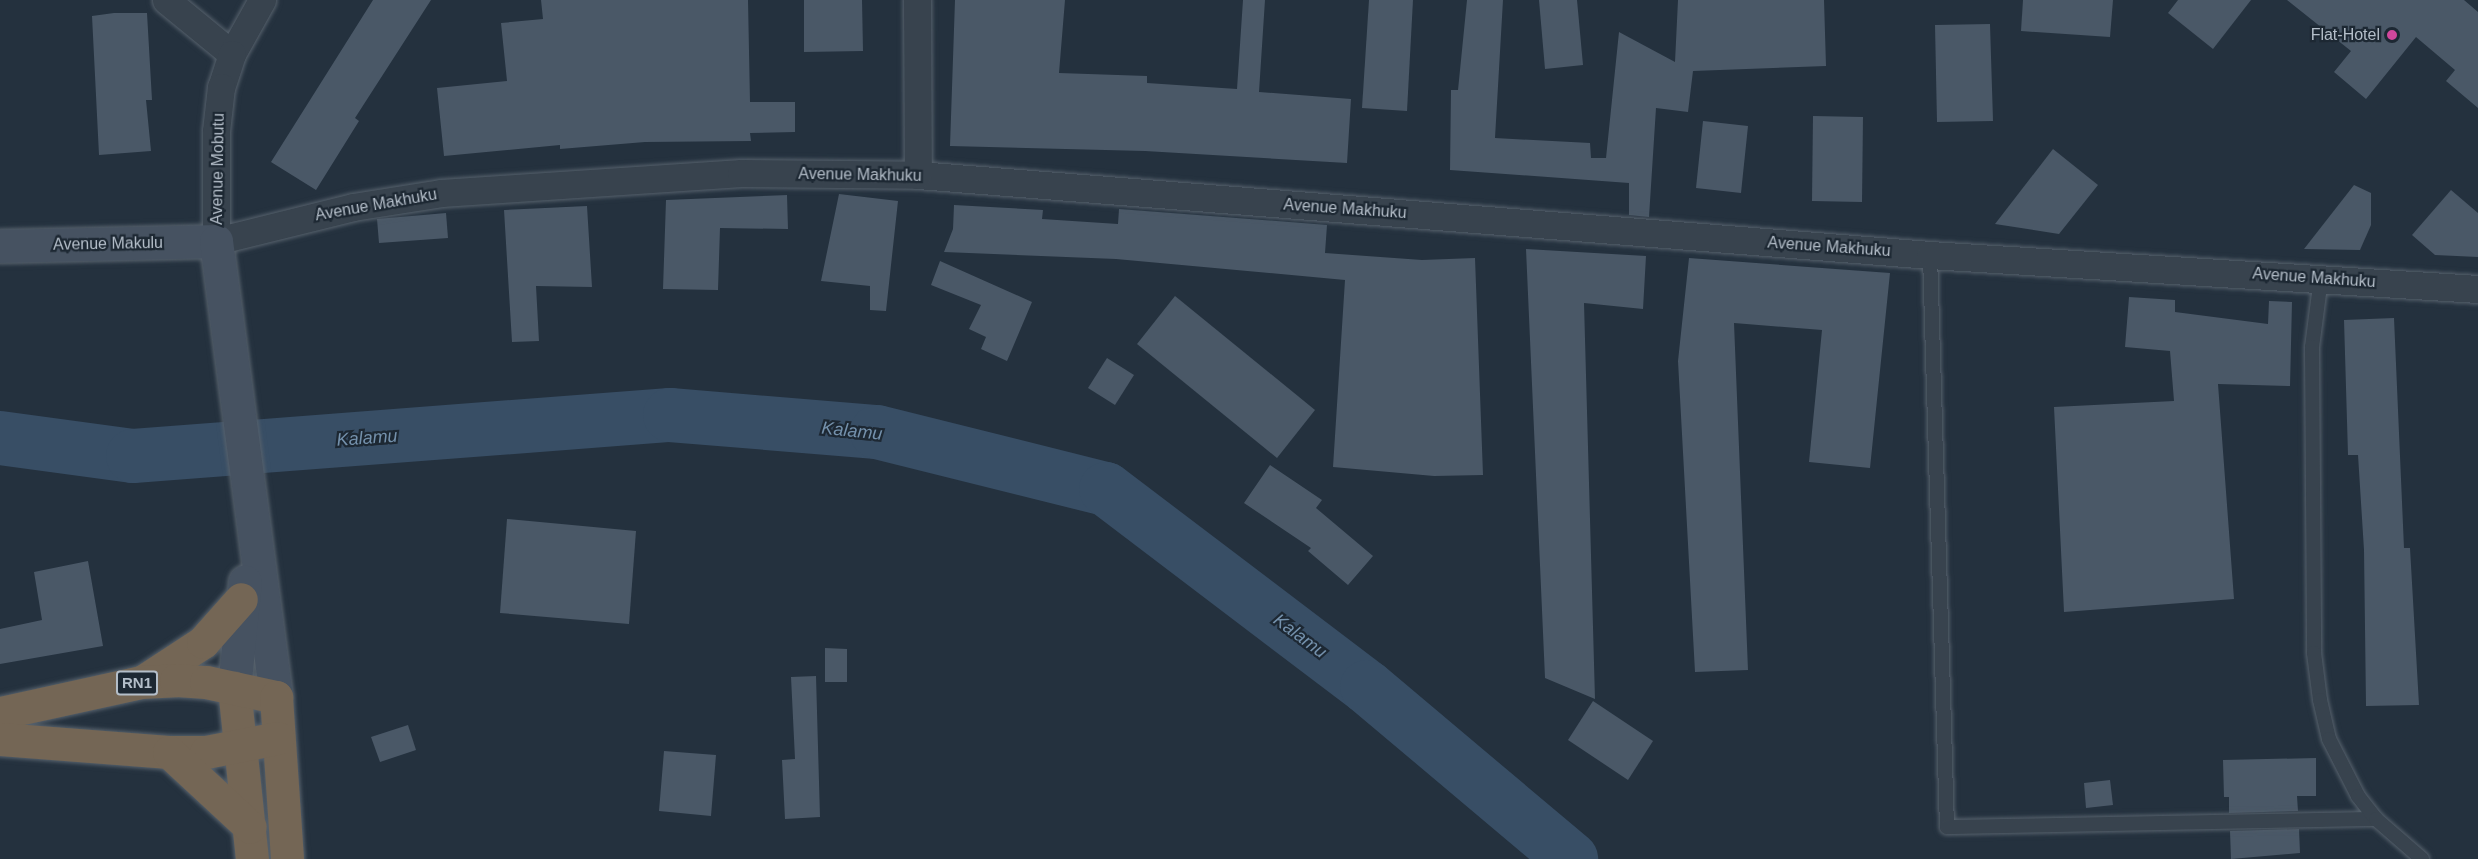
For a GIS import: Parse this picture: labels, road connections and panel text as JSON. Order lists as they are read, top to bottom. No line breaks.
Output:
{"streets":{"highway":["RN1"],"main road":["Avenue Makulu"],"street":["Avenue Mobutu","Avenue Makhuku"]},"crossings":[["Avenue Mobutu","Avenue Makhuku"],["Avenue Mobutu","Avenue Makulu"],["Avenue Makhuku","Avenue Makulu"]],"water":["Kalamu"],"places":["Flat-Hotel"]}
